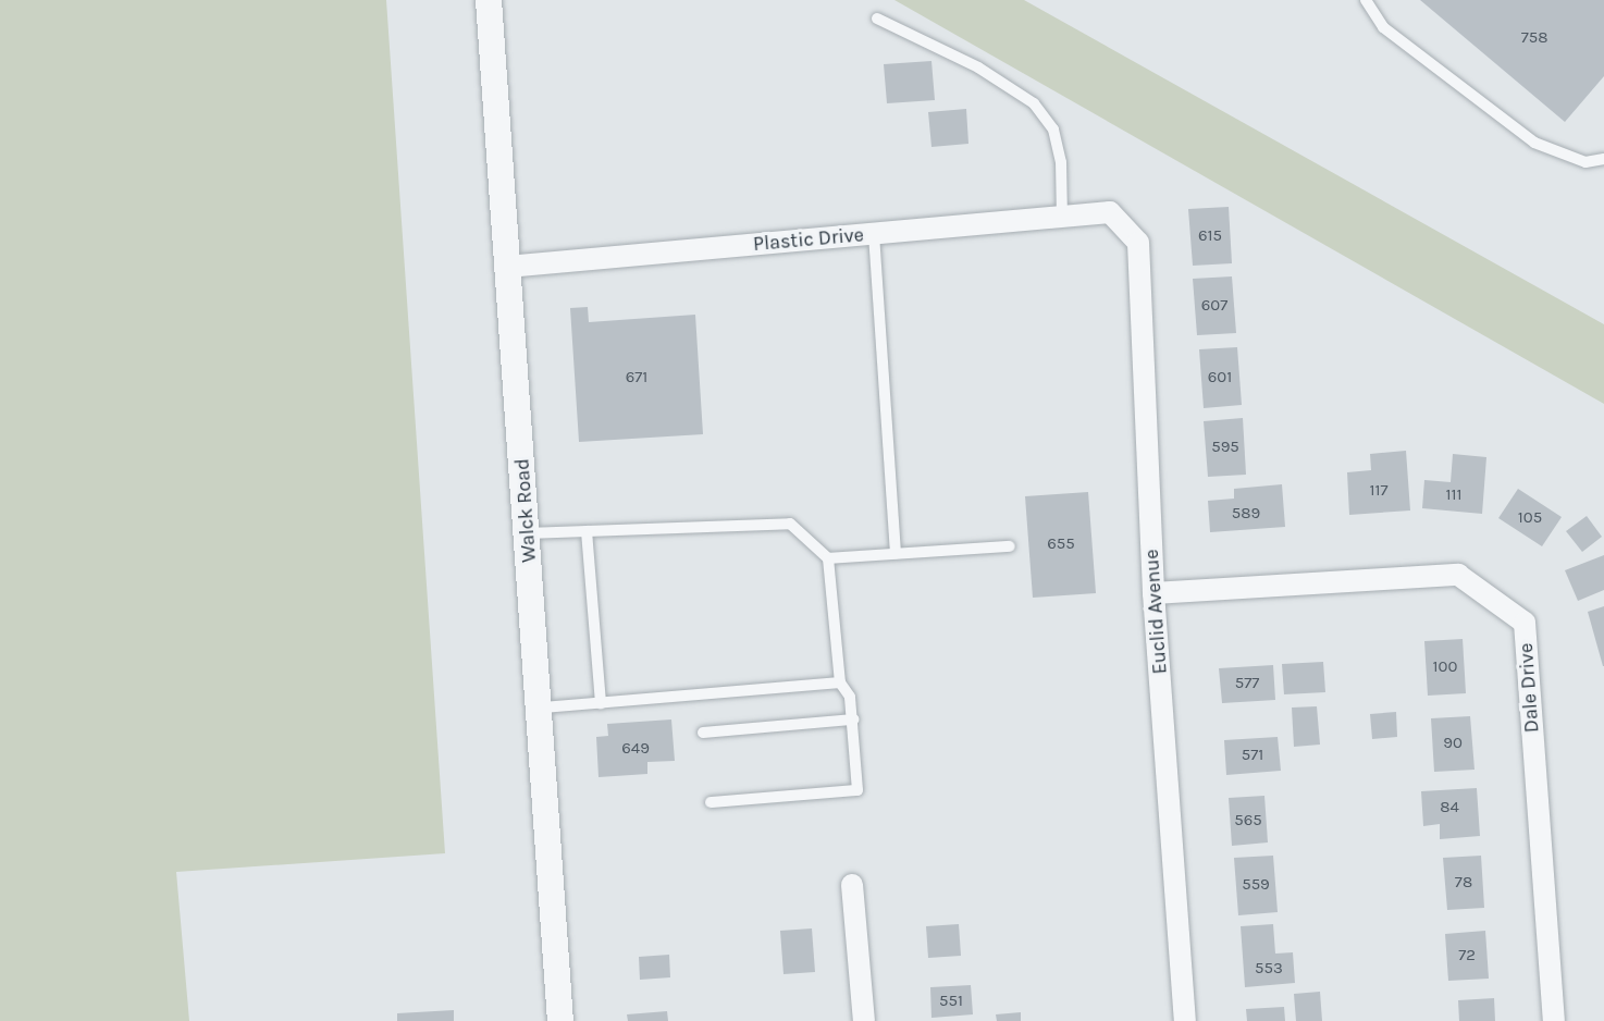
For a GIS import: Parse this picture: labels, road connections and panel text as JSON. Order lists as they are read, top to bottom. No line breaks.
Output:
{"streets":{"street":["Plastic Drive","Walck Road","Euclid Avenue","Dale Drive"]},"crossings":[["Plastic Drive","Walck Road"],["Plastic Drive","Euclid Avenue"],["Euclid Avenue","Dale Drive"]],"house_numbers":["758","615","607","671","601","595","117","111","589","105","655","100","577","90","649","571","84","565","78","559","72","553","551"]}
